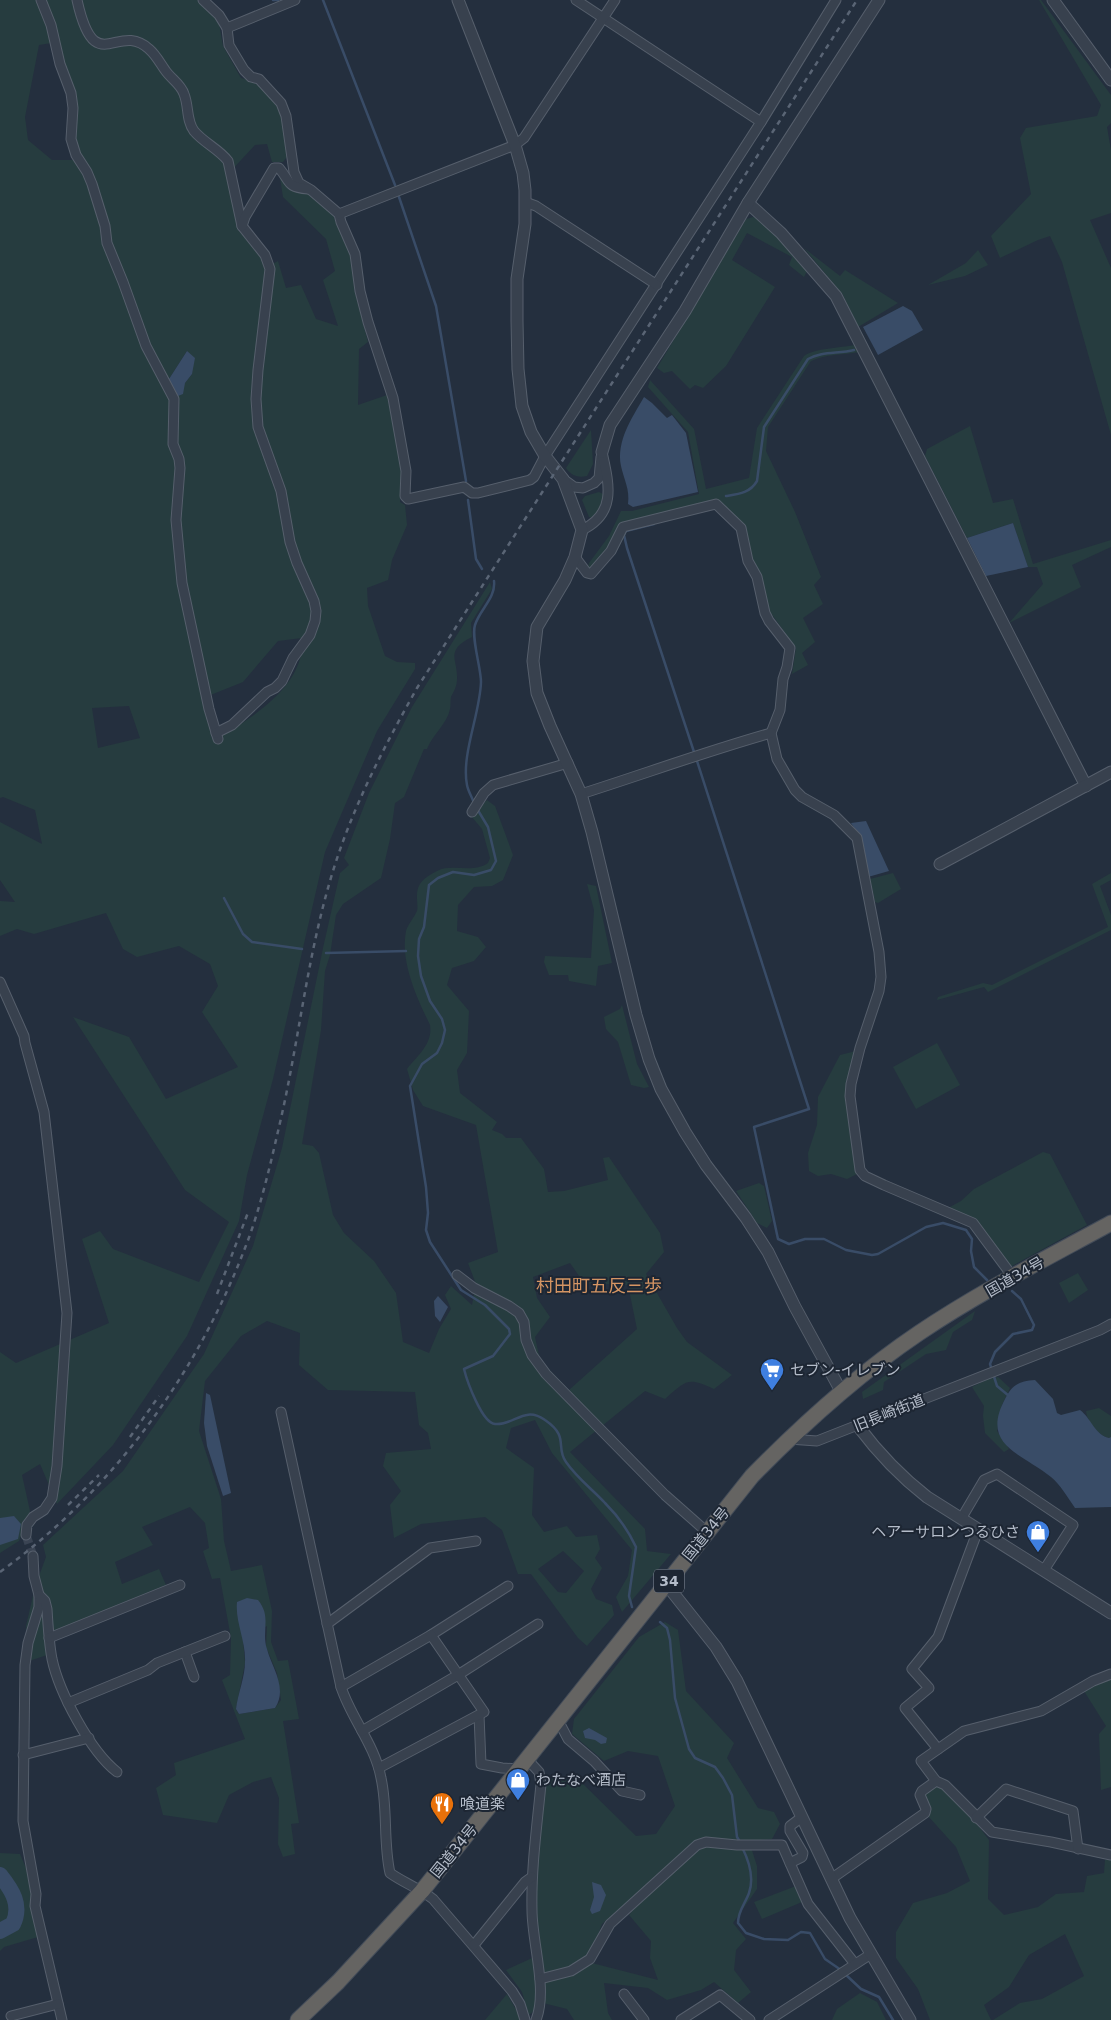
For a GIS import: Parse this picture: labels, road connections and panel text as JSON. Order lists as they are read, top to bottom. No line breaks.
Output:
{"streets":{"highway":["国道34号","34"],"street":["旧長崎街道"]},"crossings":[["国道34号","旧長崎街道"]],"districts":["村田町五反三歩"],"places":{"supermarket":["セブン-イレブン"],"shop":["ヘアーサロンつるひさ","わたなべ酒店"],"restaurant":["喰道楽"]}}
